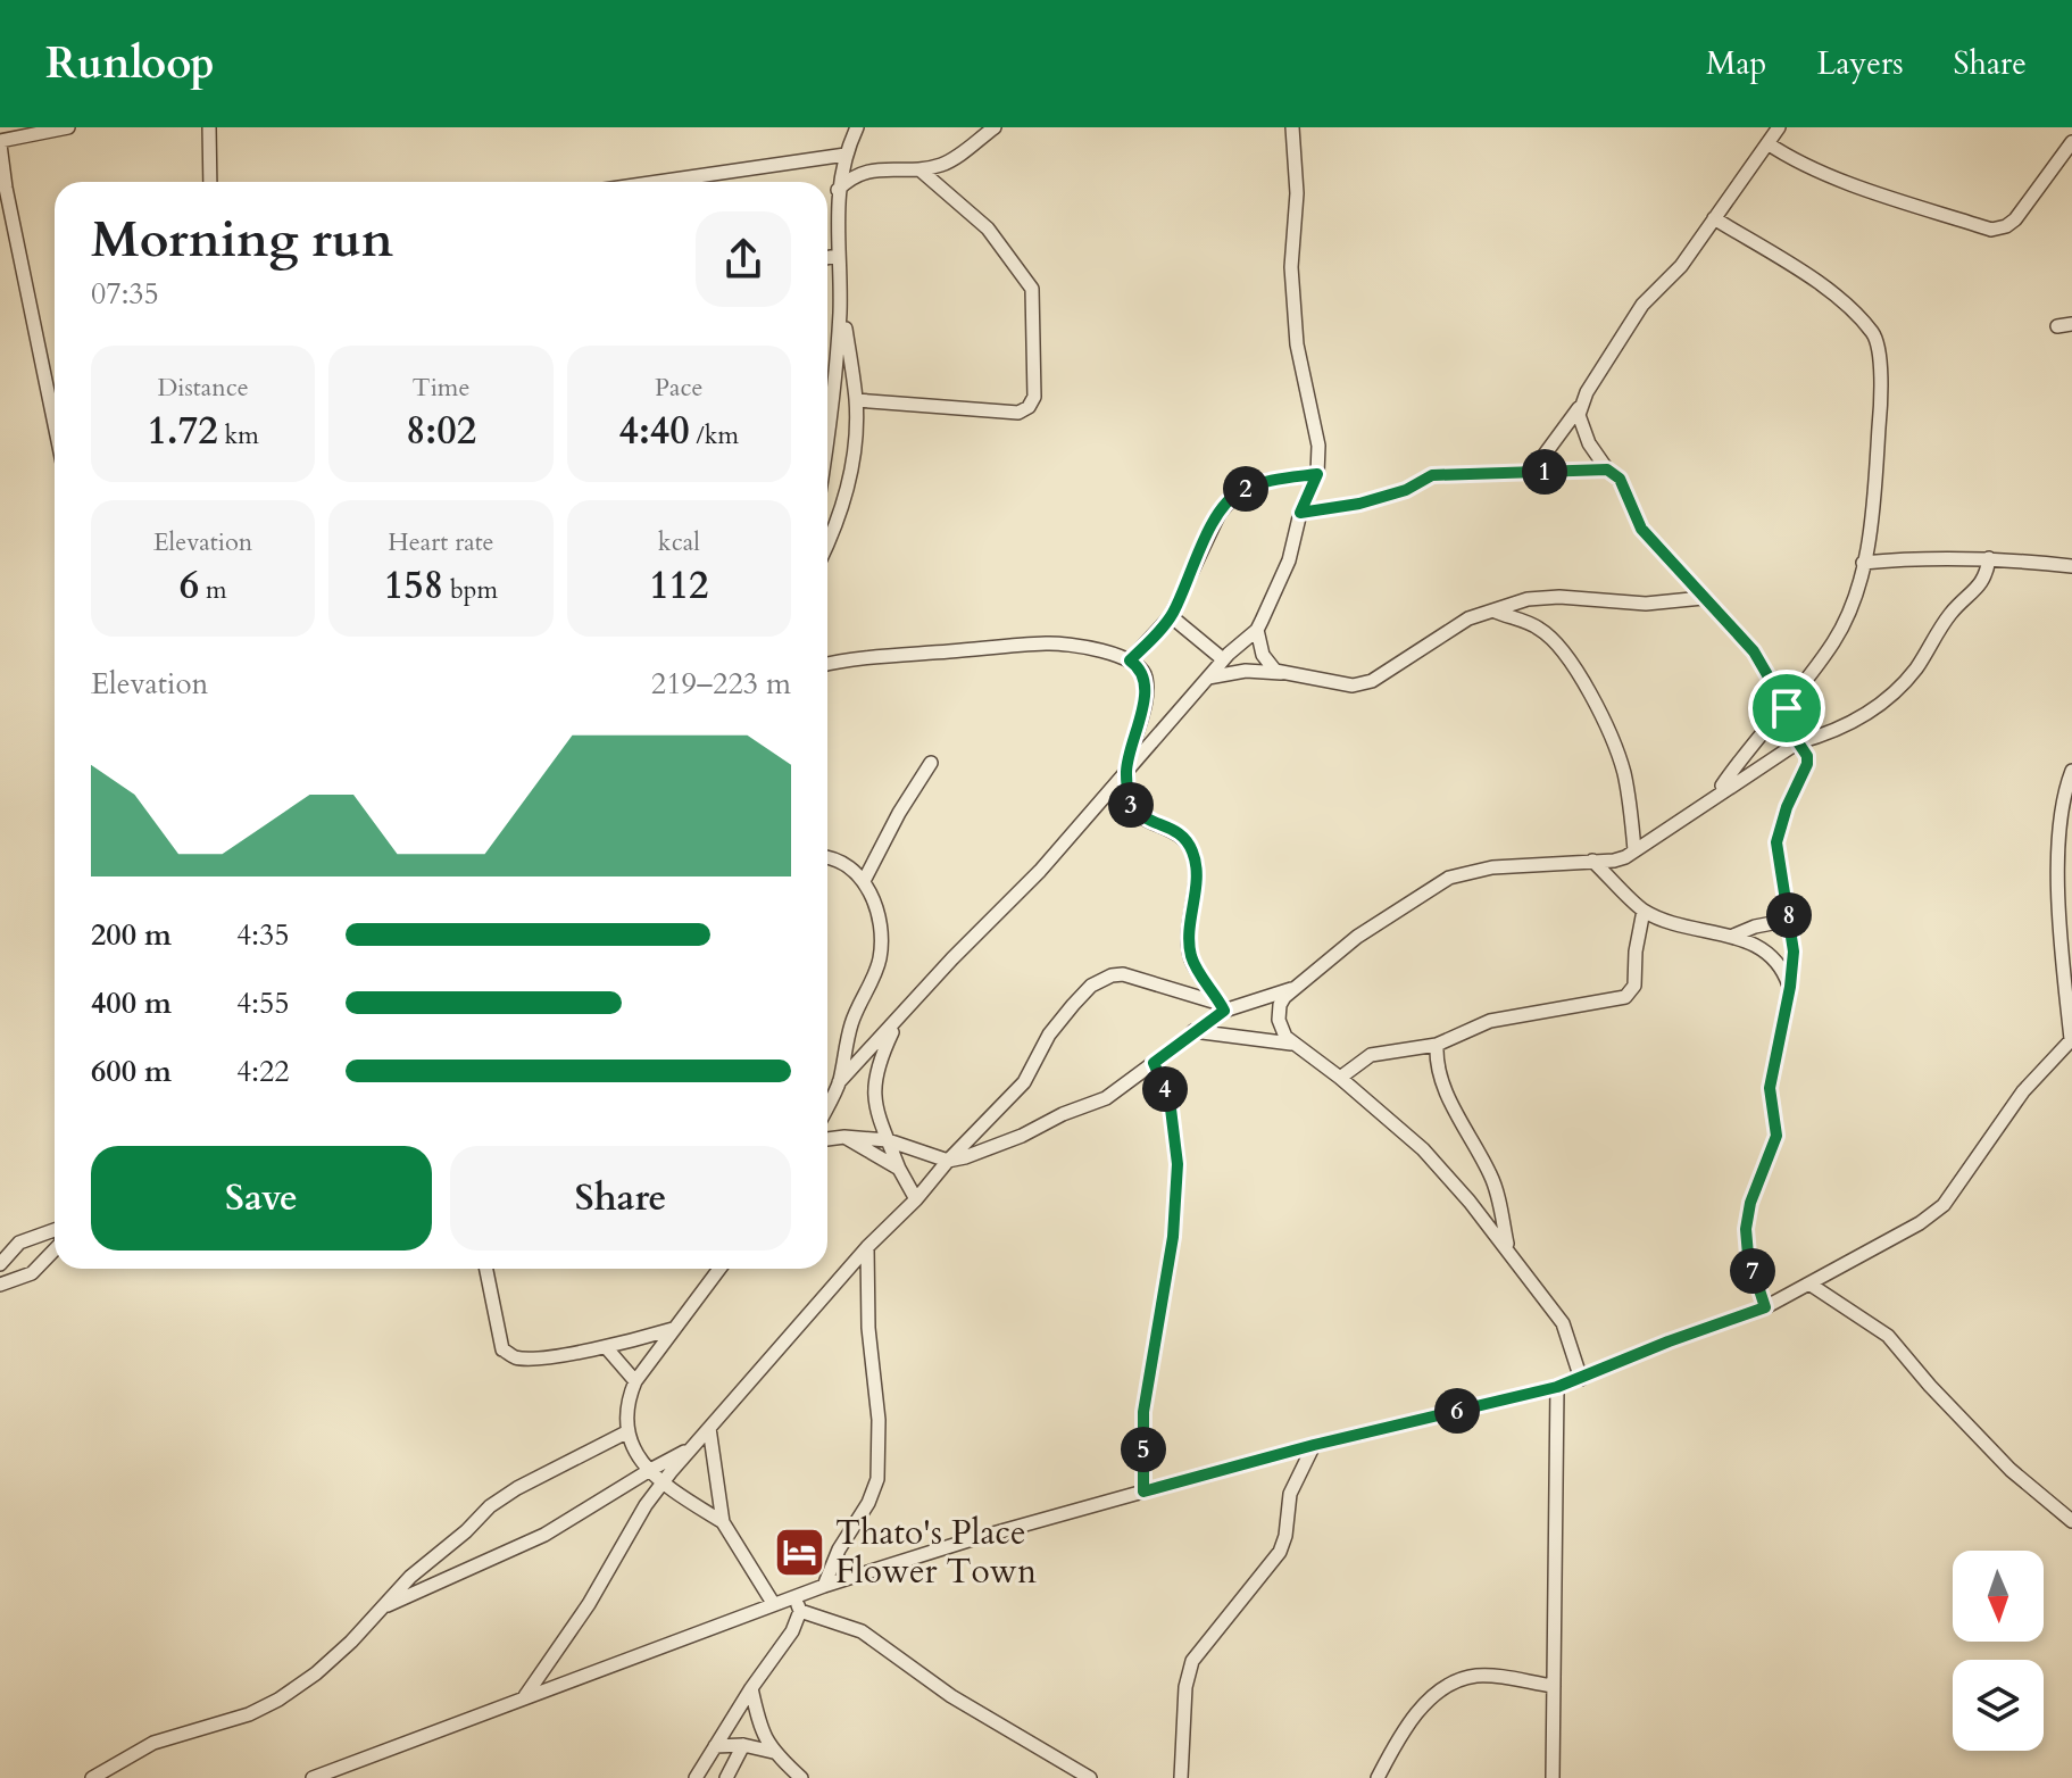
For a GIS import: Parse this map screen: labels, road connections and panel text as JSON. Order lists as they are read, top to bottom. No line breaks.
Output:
{"places":{"hotel":["Thato's Place Flower Town"]},"north":"bottom","page":{"header":"Runloop","nav":["Map","Layers","Share"],"heading":["Morning run","07:35"],"stats":[["Distance","1.72 km"],["Time","8:02"],["Pace","4:40 /km"],["Elevation","6 m"],["Heart rate","158 bpm"],["kcal","112"]],"pins":["1","2","3","8","4","7","6","5"],"chart":["Elevation","219–223 m"],"list":[{"name":"200 m","note":"4:35"},{"name":"400 m","note":"4:55"},{"name":"600 m","note":"4:22"}],"buttons":["Save","Share"]}}
